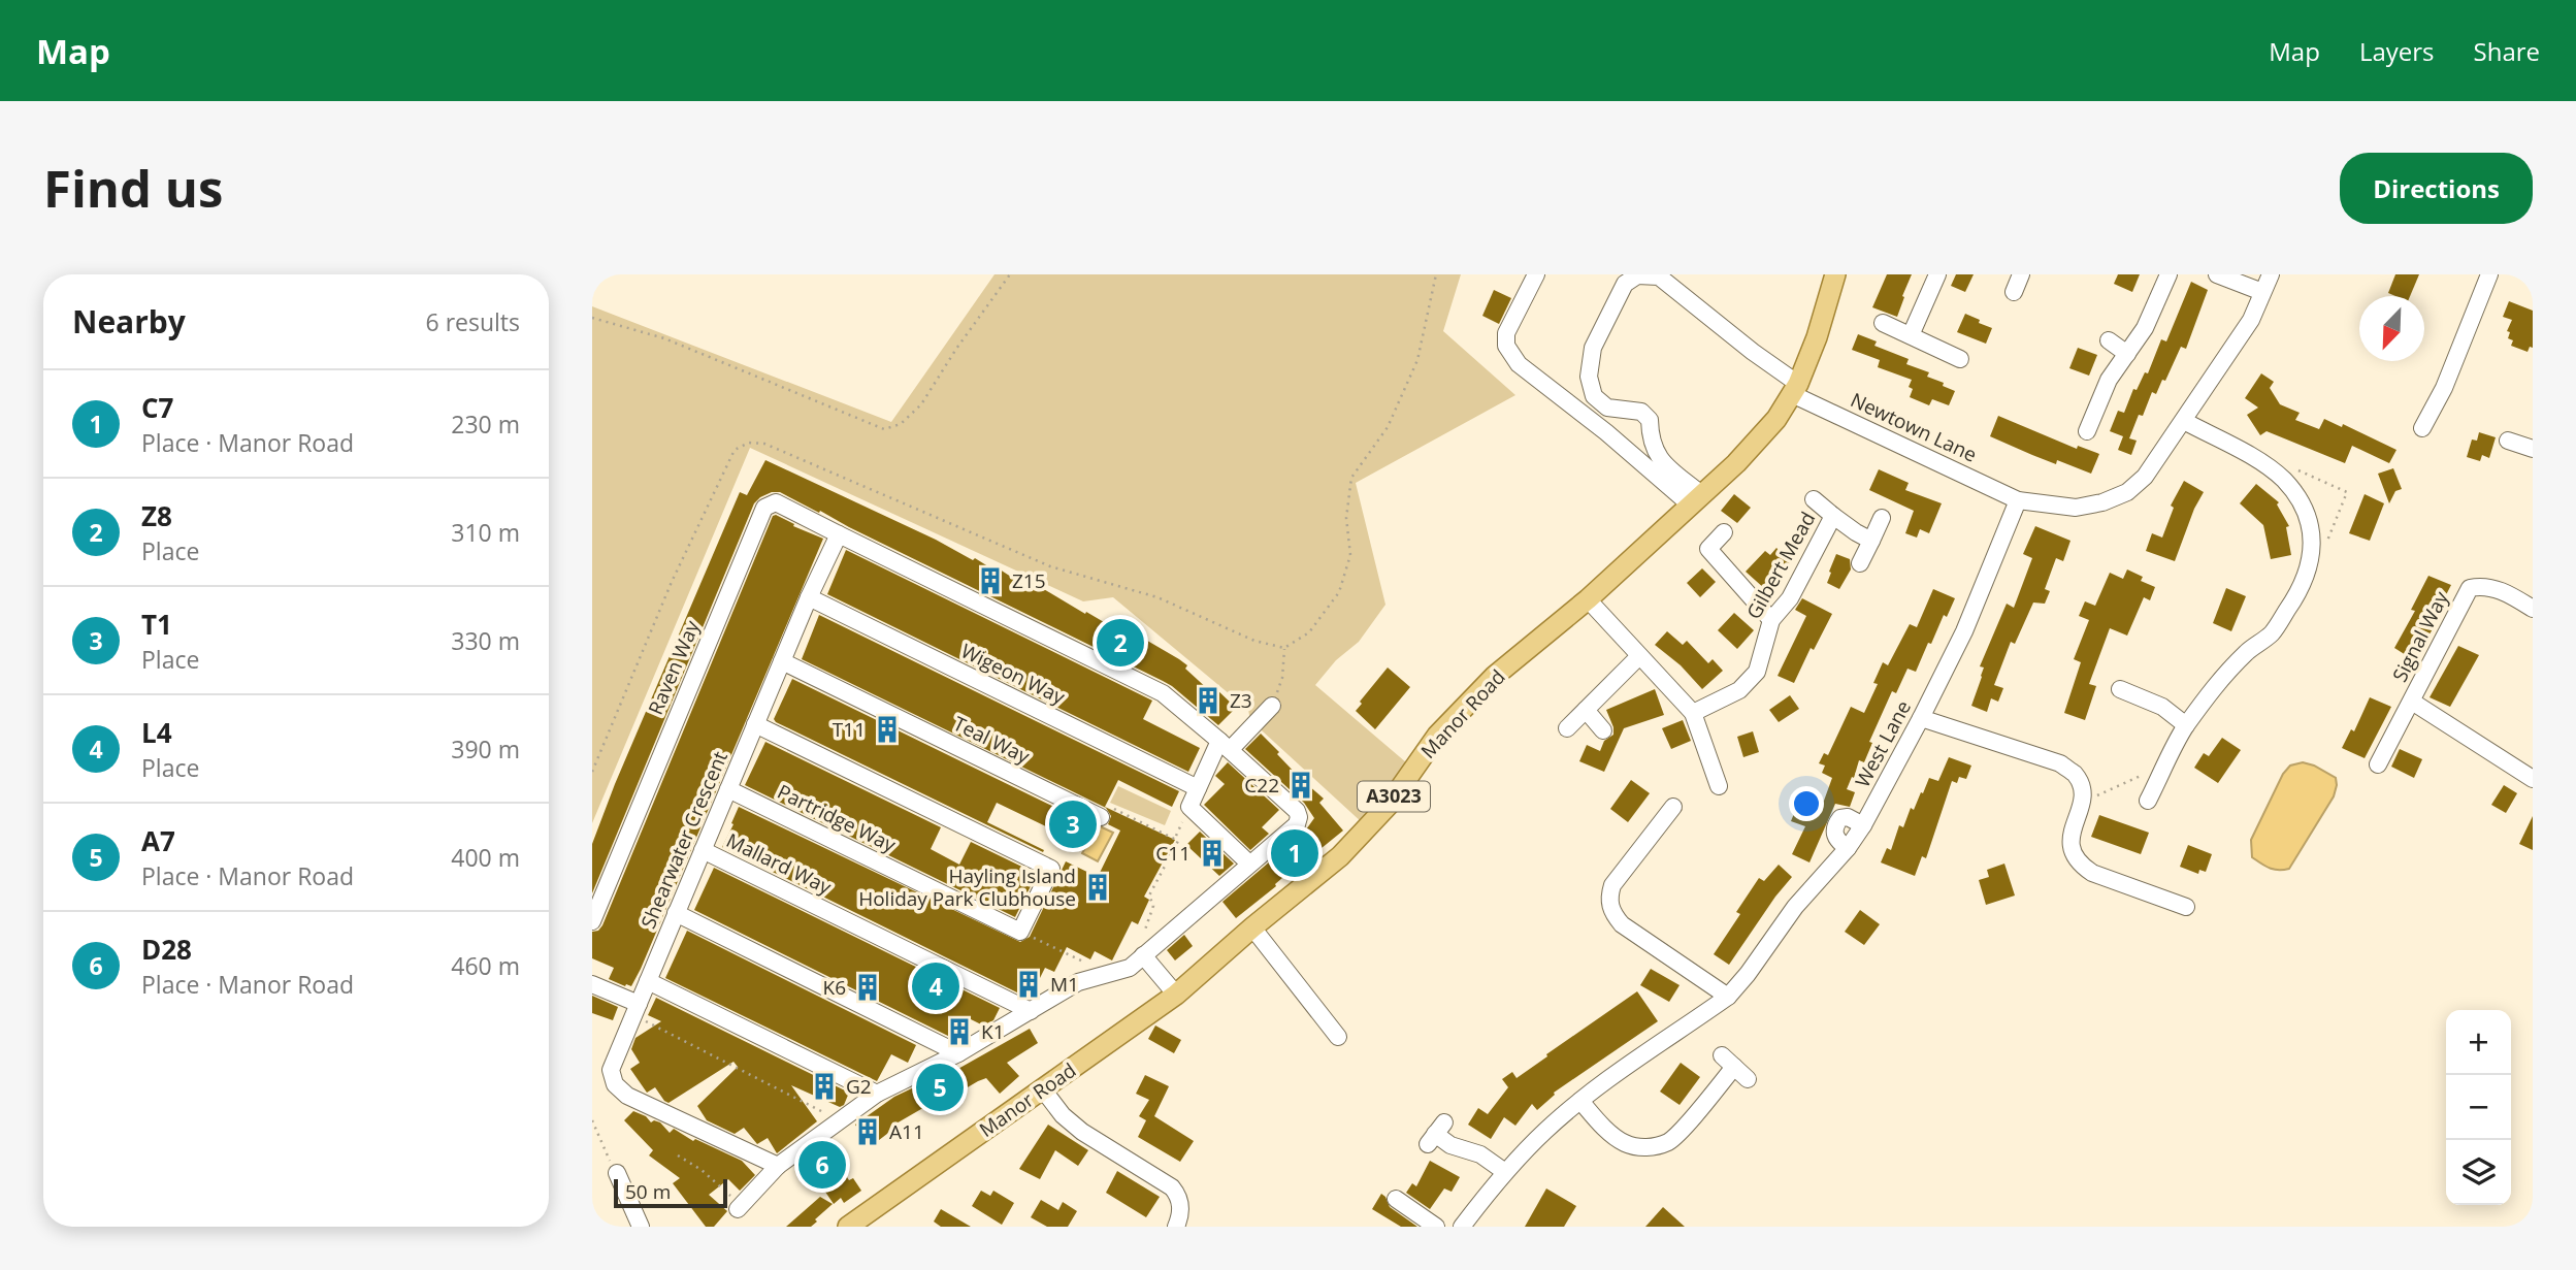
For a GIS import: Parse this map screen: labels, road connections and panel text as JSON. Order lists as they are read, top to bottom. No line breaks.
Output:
{"streets":{"main road":["Manor Road","A3023"],"street":["Newtown Lane","Gilbert Mead","Signal Way","Raven Way","Wigeon Way","Teal Way","West Lane","Partridge Way","Shearwater Crescent","Mallard Way"]},"crossings":[["Newtown Lane","Manor Road"],["Newtown Lane","West Lane"],["Raven Way","Shearwater Crescent"],["Wigeon Way","Shearwater Crescent"],["Teal Way","Shearwater Crescent"],["Partridge Way","Shearwater Crescent"],["Shearwater Crescent","Mallard Way"]],"places":{"building":["Z15","Z3","T11","C22","C11","Hayling Island Holiday Park Clubhouse","M1","K6","K1","G2","A11"]},"scale_bar":"50 m","north":"bottom left","page":{"header":"Map","nav":["Map","Layers","Share"],"buttons":"Directions","title":"Find us","heading":["Nearby","6 results"],"list":[{"mark":"1","name":"C7","note":"Place · Manor Road","value":"230 m"},{"mark":"2","name":"Z8","note":"Place","value":"310 m"},{"mark":"3","name":"T1","note":"Place","value":"330 m"},{"mark":"4","name":"L4","note":"Place","value":"390 m"},{"mark":"5","name":"A7","note":"Place · Manor Road","value":"400 m"},{"mark":"6","name":"D28","note":"Place · Manor Road","value":"460 m"}],"pins":["2","3","1","4","5","6"],"map_buttons":["+","−"],"scale":"50 m"}}
